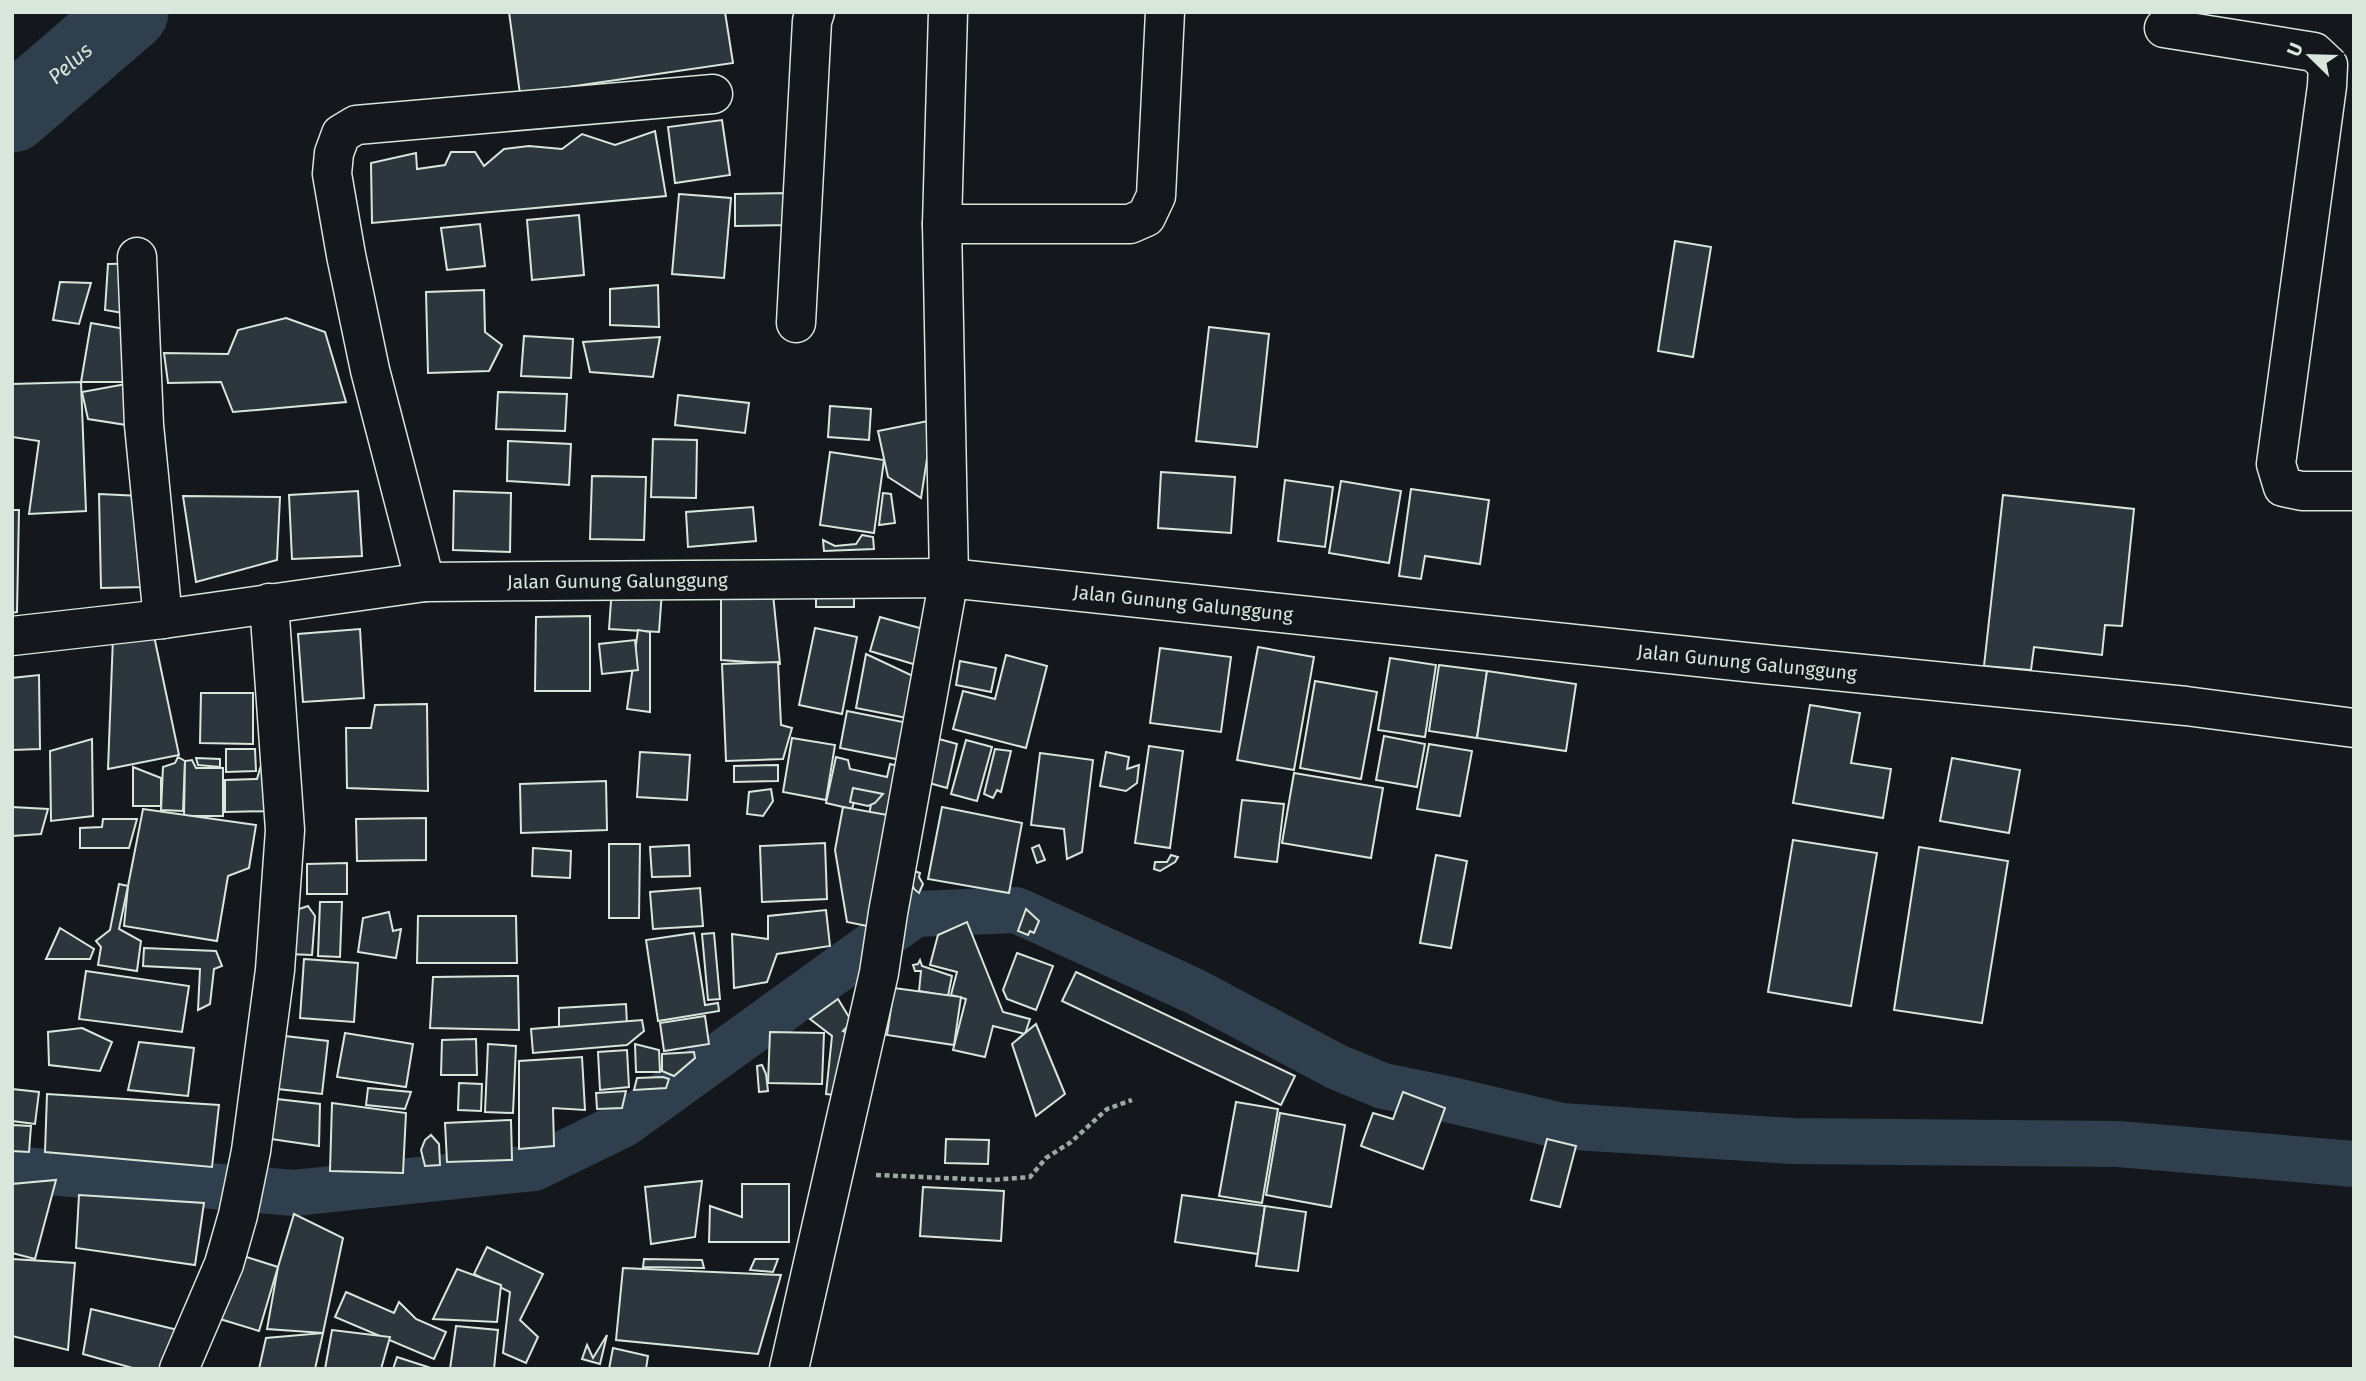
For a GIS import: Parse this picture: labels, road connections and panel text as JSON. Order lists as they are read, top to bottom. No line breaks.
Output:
{"streets":{"street":["Jalan Gunung Galunggung"]},"water":["Pelus"],"north":"top left"}
